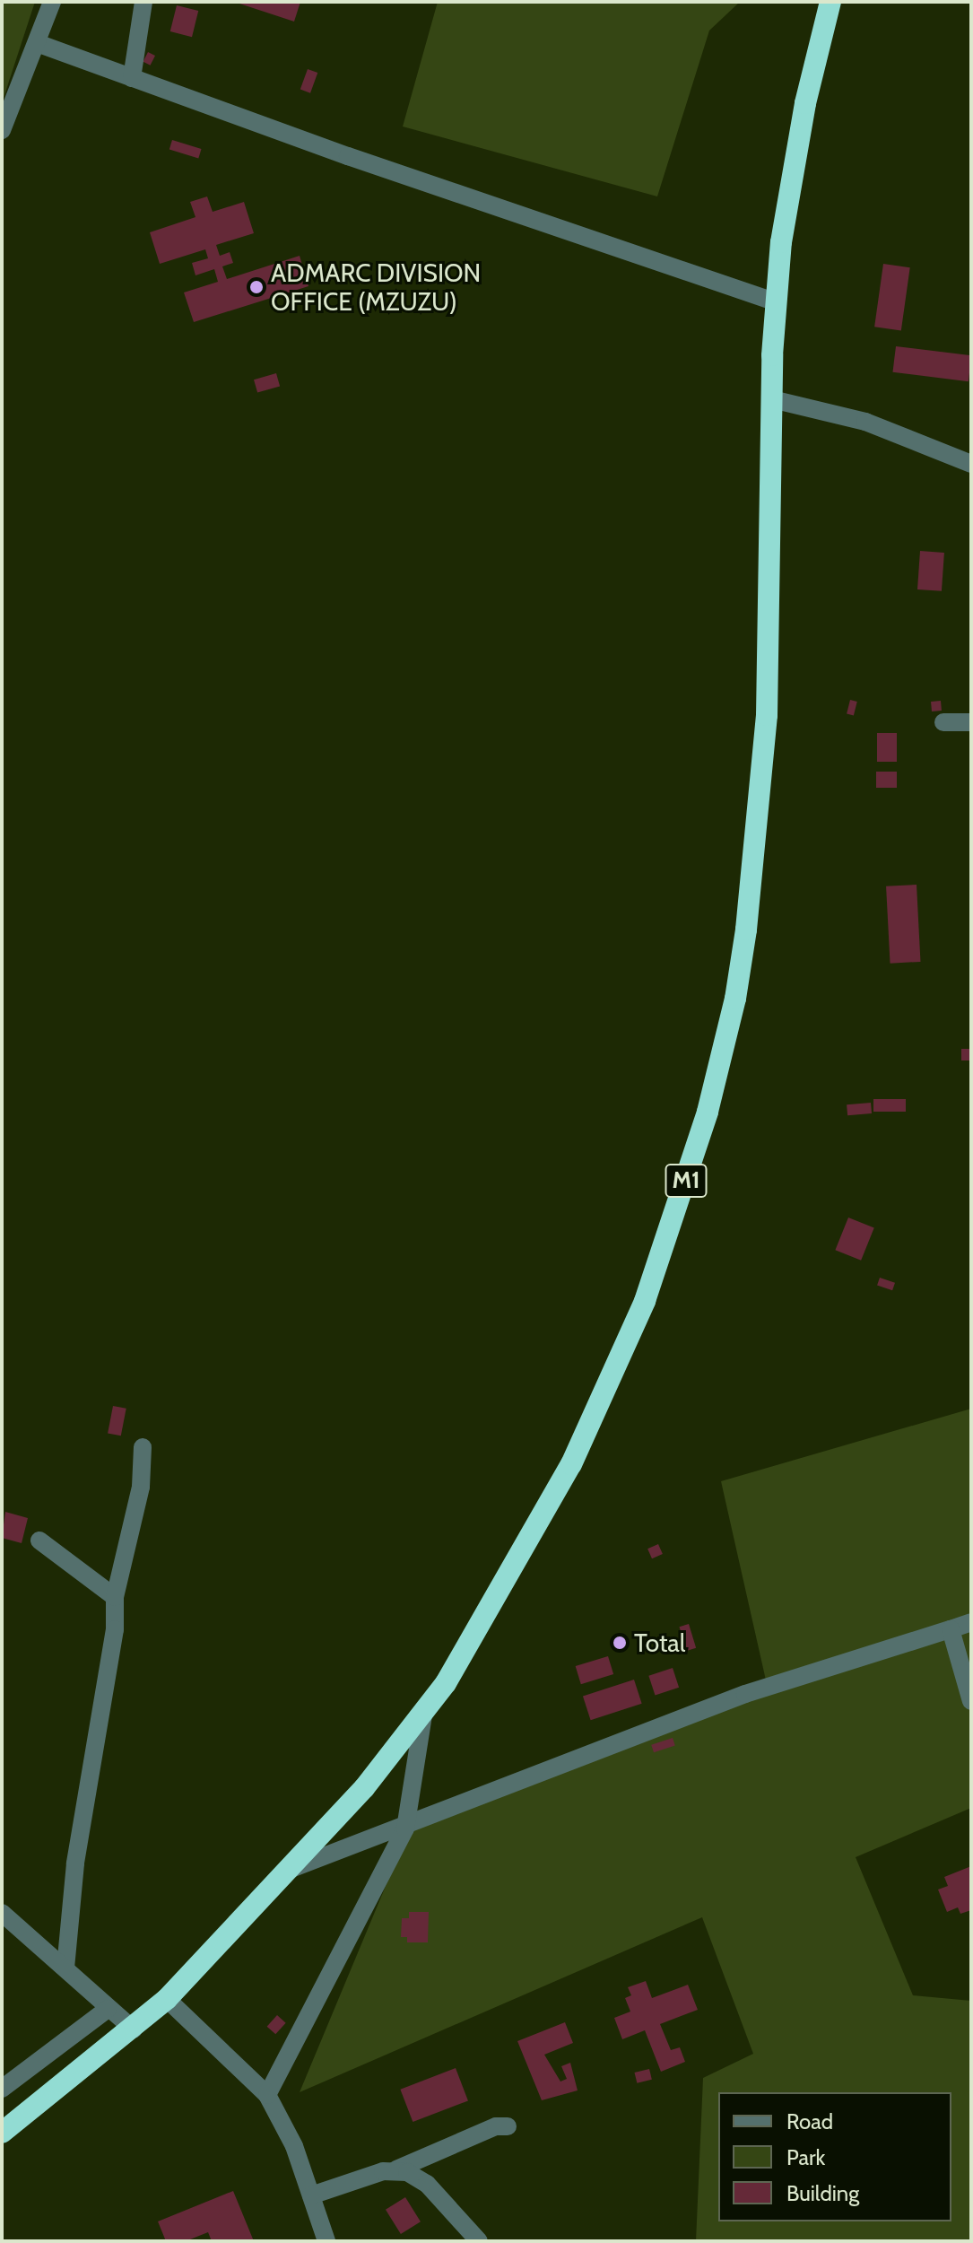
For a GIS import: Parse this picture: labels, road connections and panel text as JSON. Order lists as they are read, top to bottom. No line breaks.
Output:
{"streets":{"highway":["M1"]},"places":["ADMARC DIVISION OFFICE (MZUZU)","Total"],"legend":["Road","Park","Building"]}
